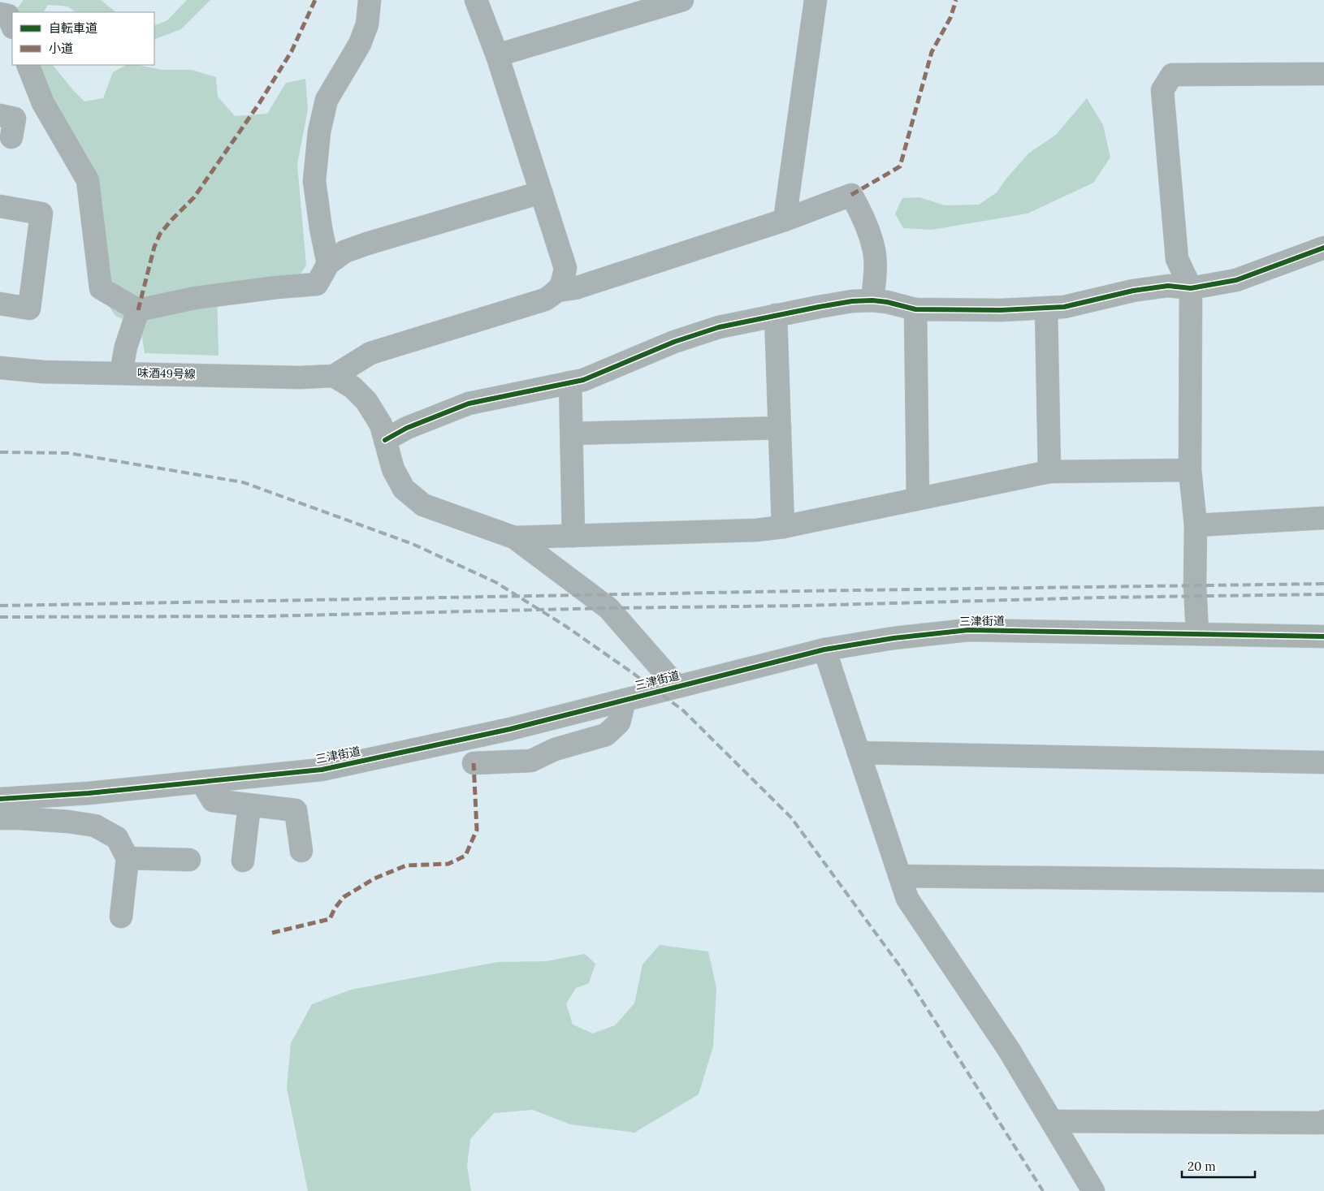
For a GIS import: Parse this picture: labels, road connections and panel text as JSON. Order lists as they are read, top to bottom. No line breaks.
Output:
{"streets":{"street":["味酒49号線","三津街道"]},"legend":["自転車道","小道"],"scale_bar":"20 m"}
